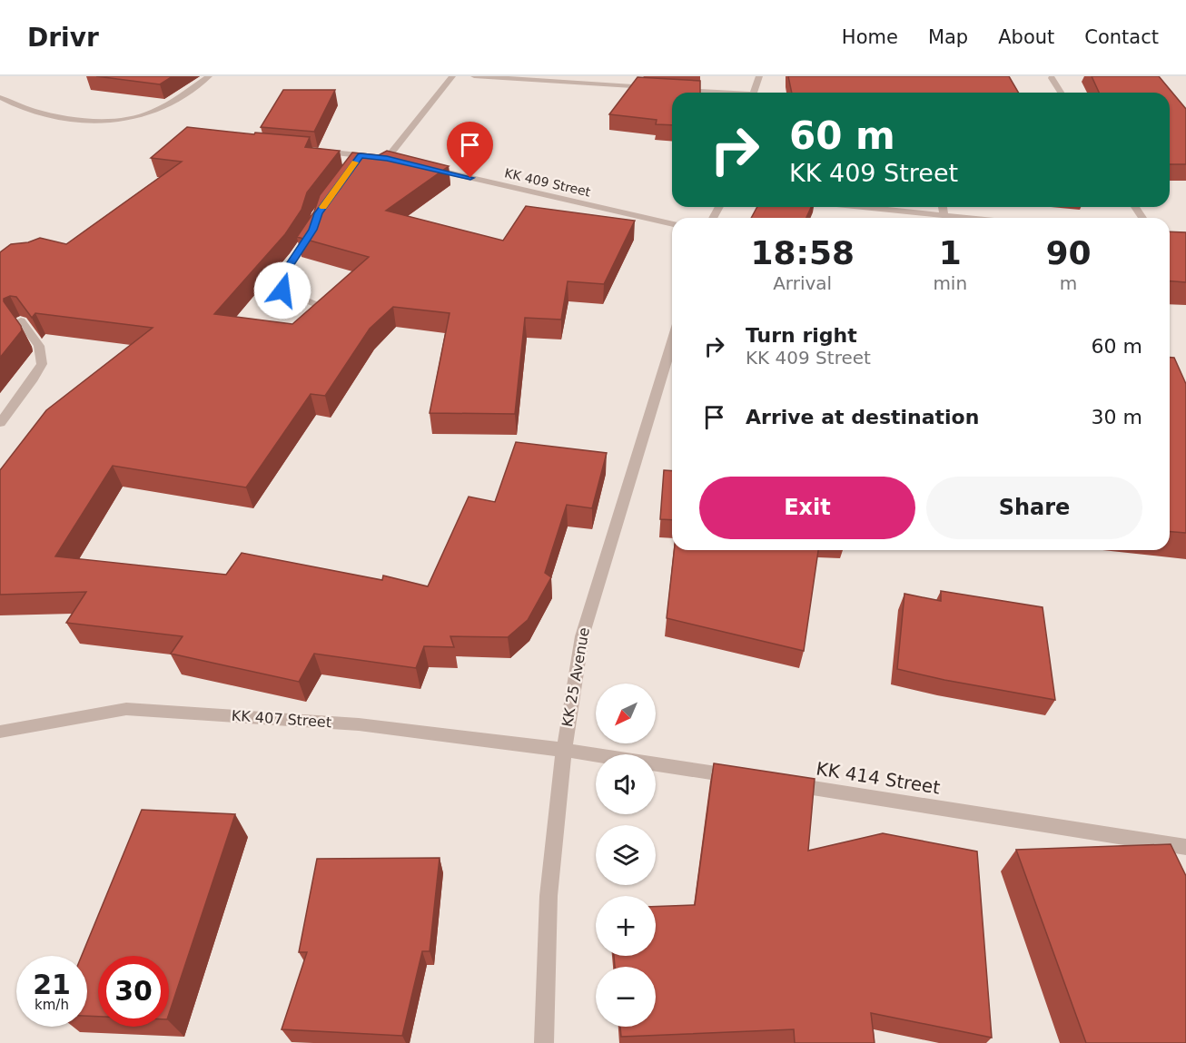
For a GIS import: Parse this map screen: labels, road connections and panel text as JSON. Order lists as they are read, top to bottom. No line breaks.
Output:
{"streets":{"street":["KK 409 Street","KK 25 Avenue","KK 407 Street","KK 414 Street"]},"crossings":[["KK 25 Avenue","KK 407 Street"]],"north":"bottom left","page":{"header":"Drivr","nav":["Home","Map","About","Contact"],"turn":["60 m","KK 409 Street"],"eta":["18:58","Arrival","1","min","90","m"],"list":[{"name":"Turn right","note":"KK 409 Street","value":"60 m"},{"name":"Arrive at destination","value":"30 m"}],"buttons":["Exit","Share"],"map_buttons":["+","−"],"speed":"21 km/h","limit":"30"}}
